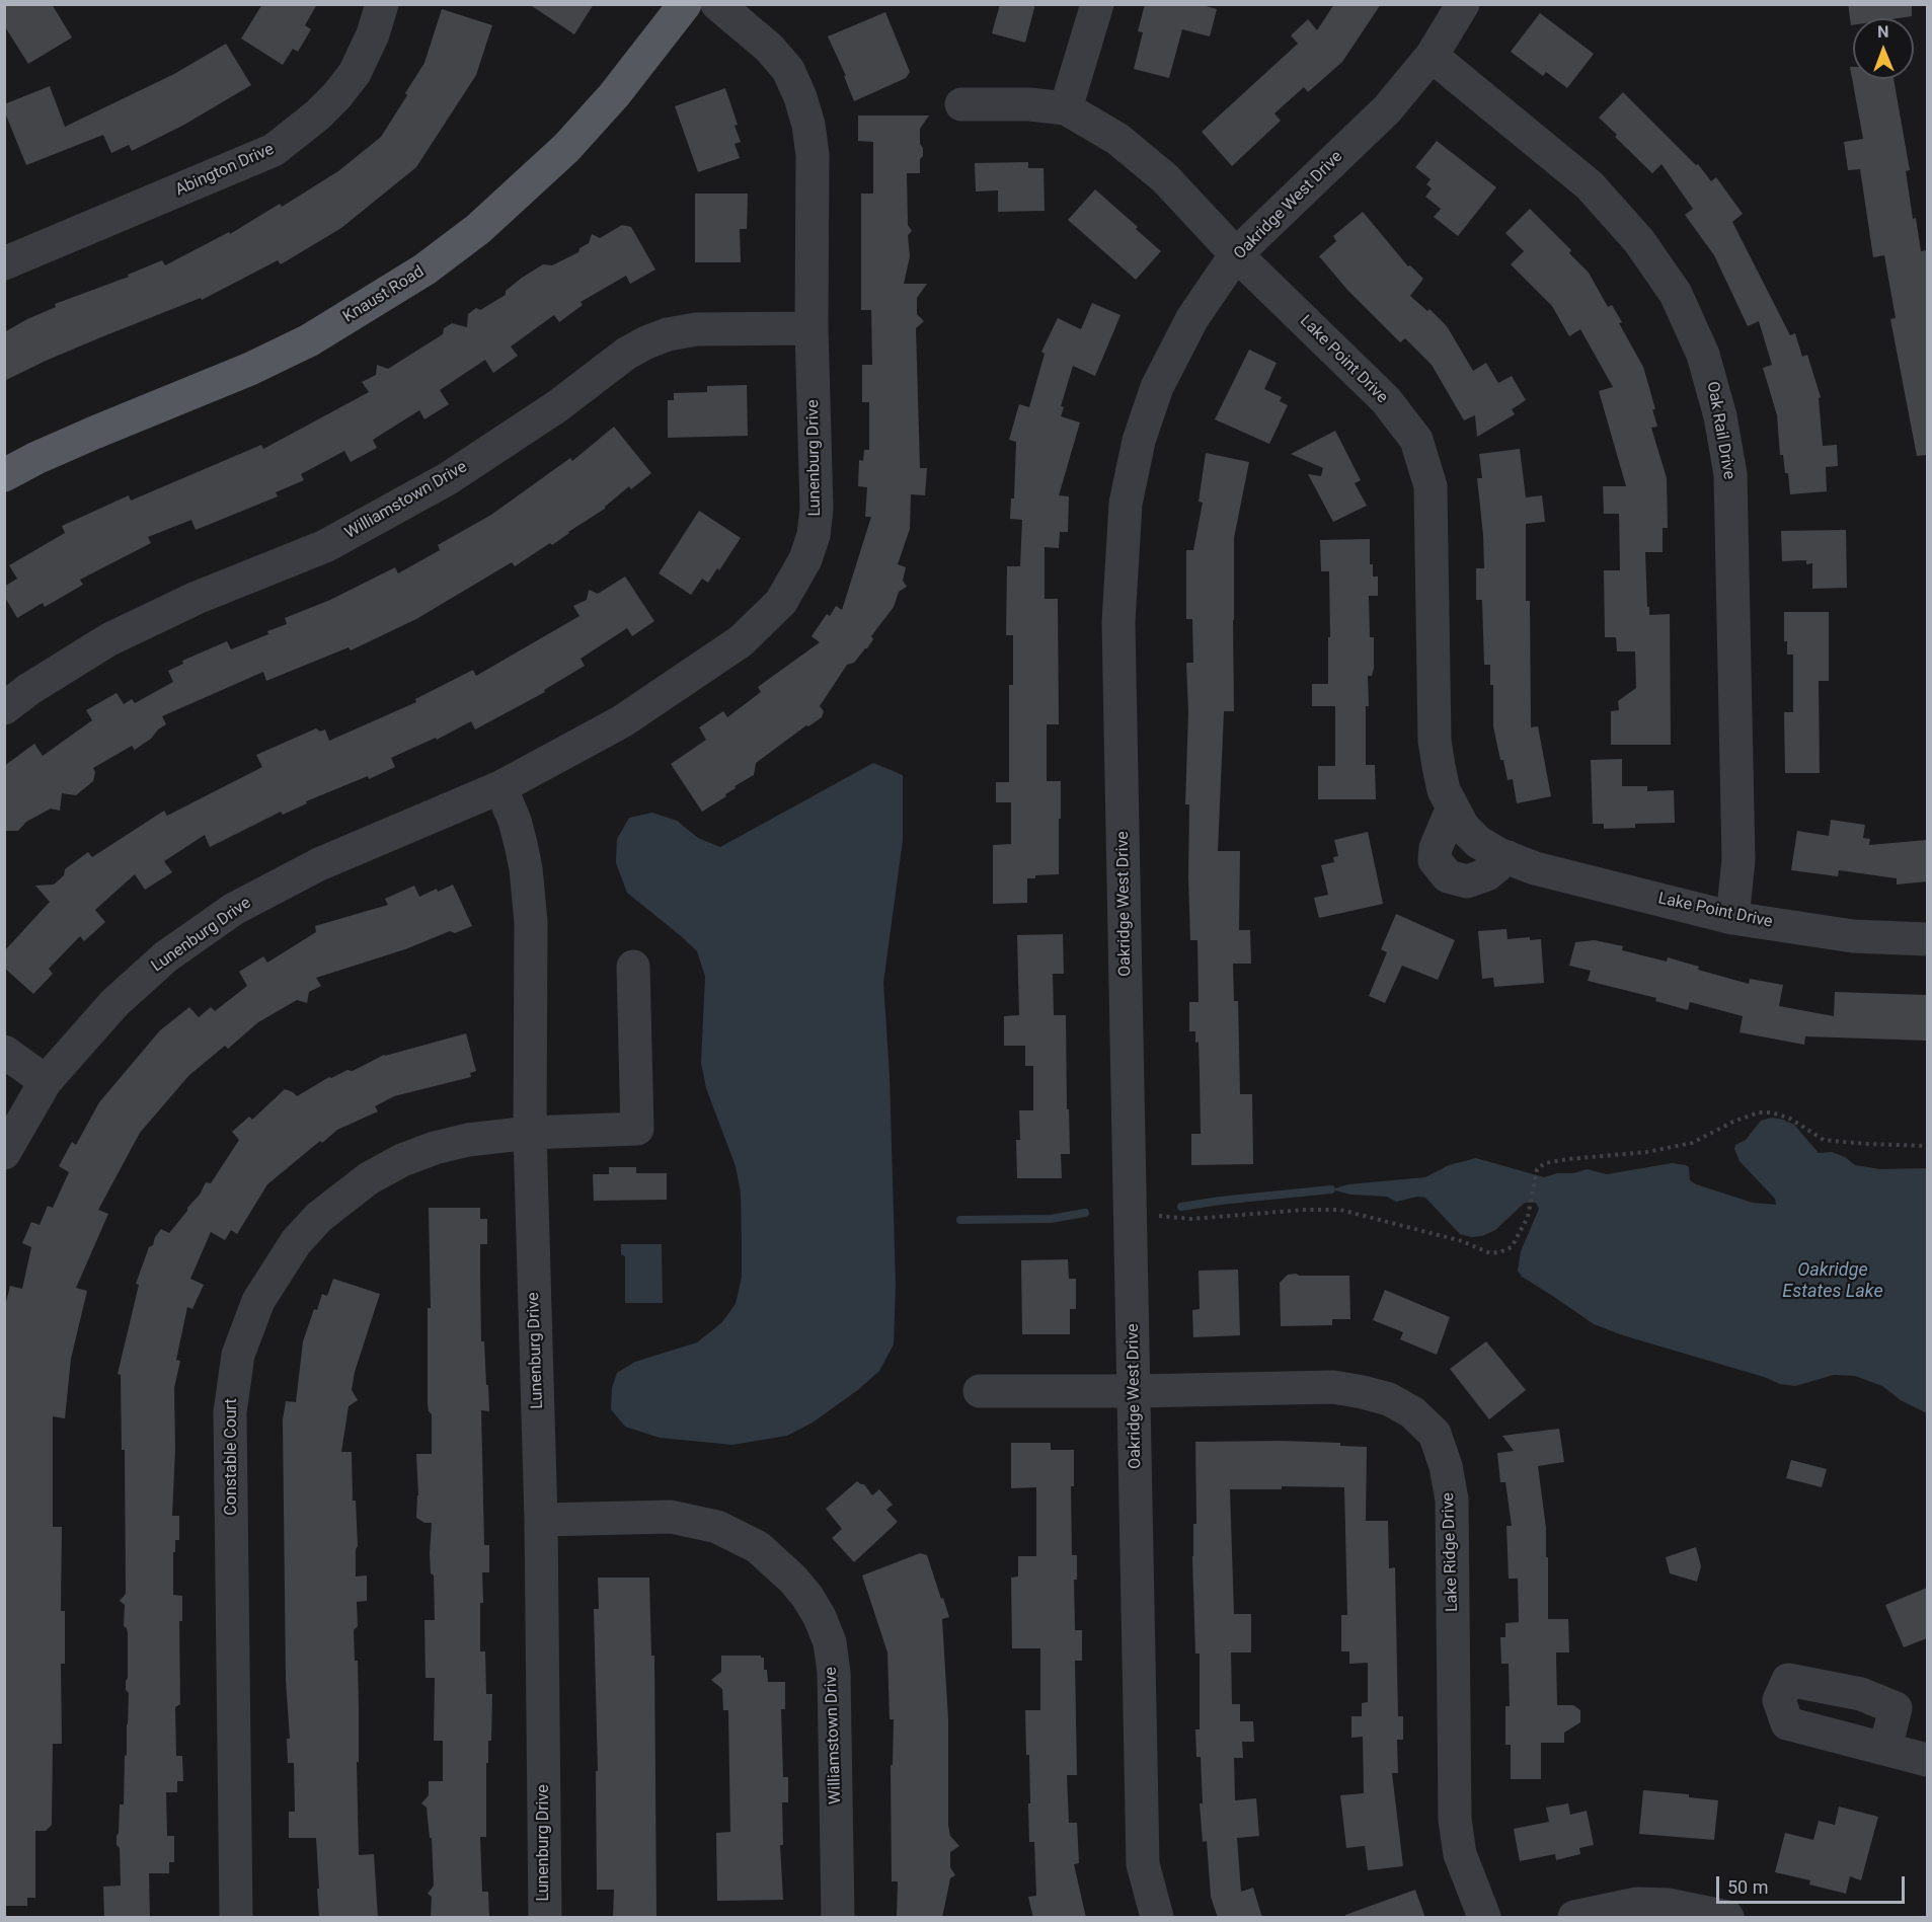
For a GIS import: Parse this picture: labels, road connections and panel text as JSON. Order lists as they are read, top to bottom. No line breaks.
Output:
{"streets":{"main road":["Knaust Road"],"street":["Abington Drive","Oakridge West Drive","Lake Point Drive","Oak Rail Drive","Lunenburg Drive","Williamstown Drive","Constable Court","Lake Ridge Drive"]},"crossings":[["Oakridge West Drive","Lake Point Drive"],["Oakridge West Drive","Oak Rail Drive"],["Oakridge West Drive","Lake Ridge Drive"],["Lake Point Drive","Oak Rail Drive"],["Lunenburg Drive","Williamstown Drive"],["Lunenburg Drive","Constable Court"]],"water":["Oakridge Estates Lake"],"scale_bar":"50 m","north":"top"}
